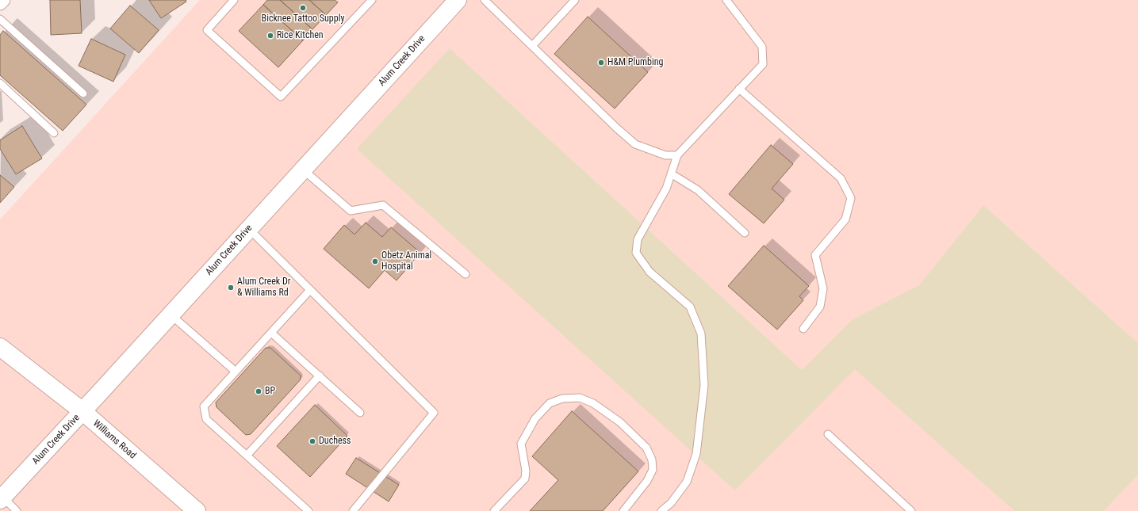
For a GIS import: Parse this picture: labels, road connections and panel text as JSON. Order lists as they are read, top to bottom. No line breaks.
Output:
{"streets":{"main road":["Alum Creek Drive","Williams Road"]},"crossings":[["Alum Creek Drive","Williams Road"]],"places":["Bicknee Tattoo Supply","Rice Kitchen","H&M Plumbing","Obetz Animal Hospital","Alum Creek Dr & Williams Rd","BP","Duchess"]}
